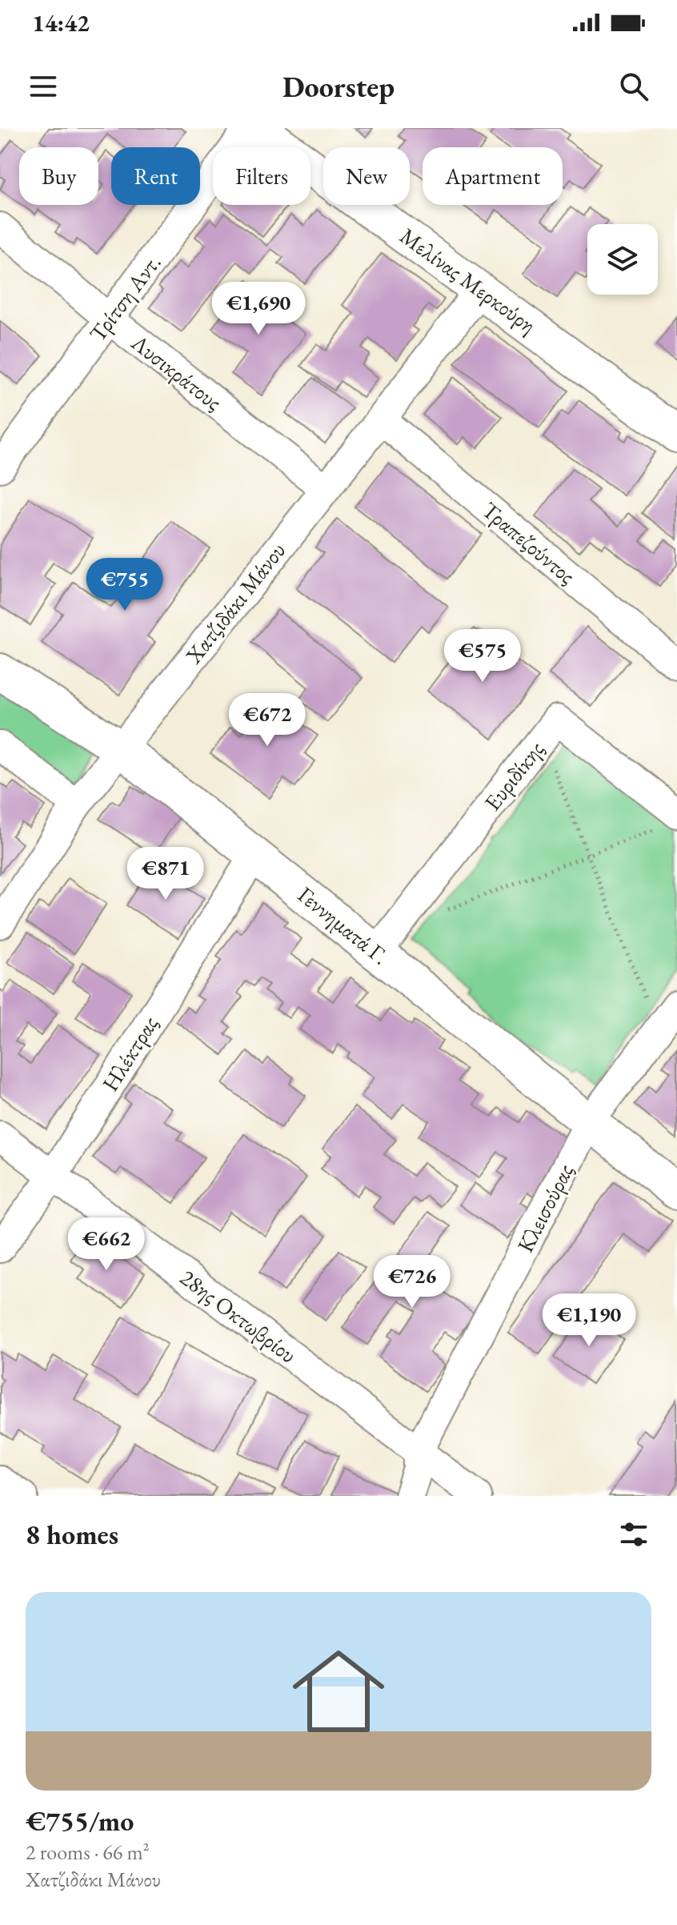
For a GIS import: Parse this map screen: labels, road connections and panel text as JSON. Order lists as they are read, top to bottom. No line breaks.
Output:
{"streets":{"street":["Μελίνας Μερκούρη","Τρίτση Αντ.","Λυσικράτους","Τραπεζούντος","Χατζιδάκι Μάνου","Ευριδίκης","Γεννηματά Γ.","Ηλέκτρας","Κλεισούρας","28ης Οκτωβρίου"]},"crossings":[["Μελίνας Μερκούρη","Χατζιδάκι Μάνου"],["Τρίτση Αντ.","Λυσικράτους"],["Λυσικράτους","Χατζιδάκι Μάνου"],["Τραπεζούντος","Χατζιδάκι Μάνου"],["Χατζιδάκι Μάνου","Γεννηματά Γ."],["Ευριδίκης","Γεννηματά Γ."],["Γεννηματά Γ.","Ηλέκτρας"],["Γεννηματά Γ.","Κλεισούρας"],["Ηλέκτρας","28ης Οκτωβρίου"],["Κλεισούρας","28ης Οκτωβρίου"]],"page":{"status":"14:42","header":"Doorstep","chip":["Buy","Rent","Filters","New","Apartment"],"price":["€1,690","€755","€575","€672","€871","€662","€726","€1,190"],"heading":"8 homes","list":[{"name":"€755/mo","note":"2 rooms · 66 m² · Χατζιδάκι Μάνου"}]}}
